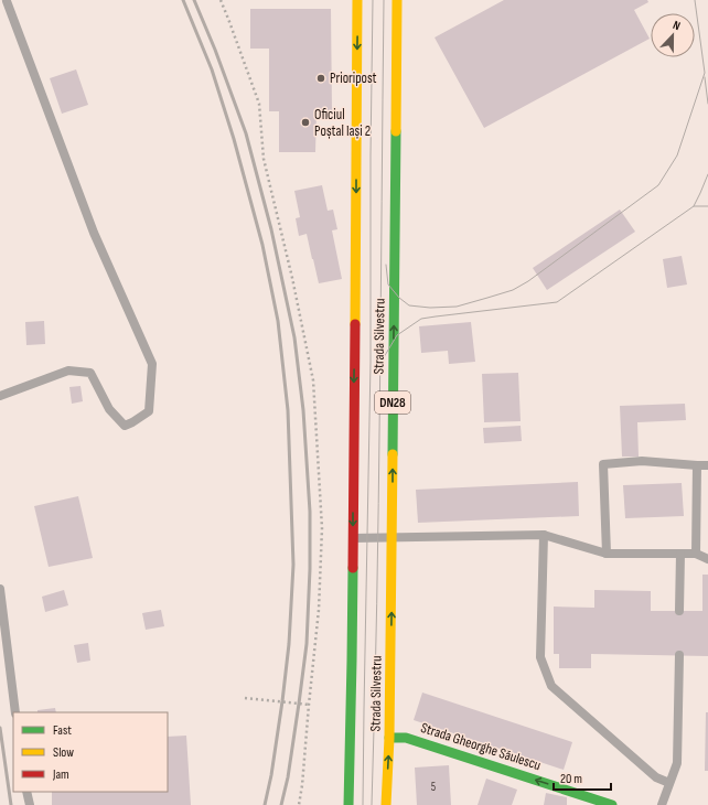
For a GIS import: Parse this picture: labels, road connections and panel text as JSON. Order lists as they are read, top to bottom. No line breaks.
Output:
{"streets":{"main road":["Strada Silvestru","DN28","Strada Gheorghe Săulescu"]},"crossings":[["Strada Silvestru","Strada Gheorghe Săulescu"]],"one_way":["Strada Gheorghe Săulescu"],"places":["Prioripost","Oficiul Poștal Iași 2"],"house_numbers":["5"],"legend":["Fast","Slow","Jam"],"scale_bar":"20 m","north":"top"}
